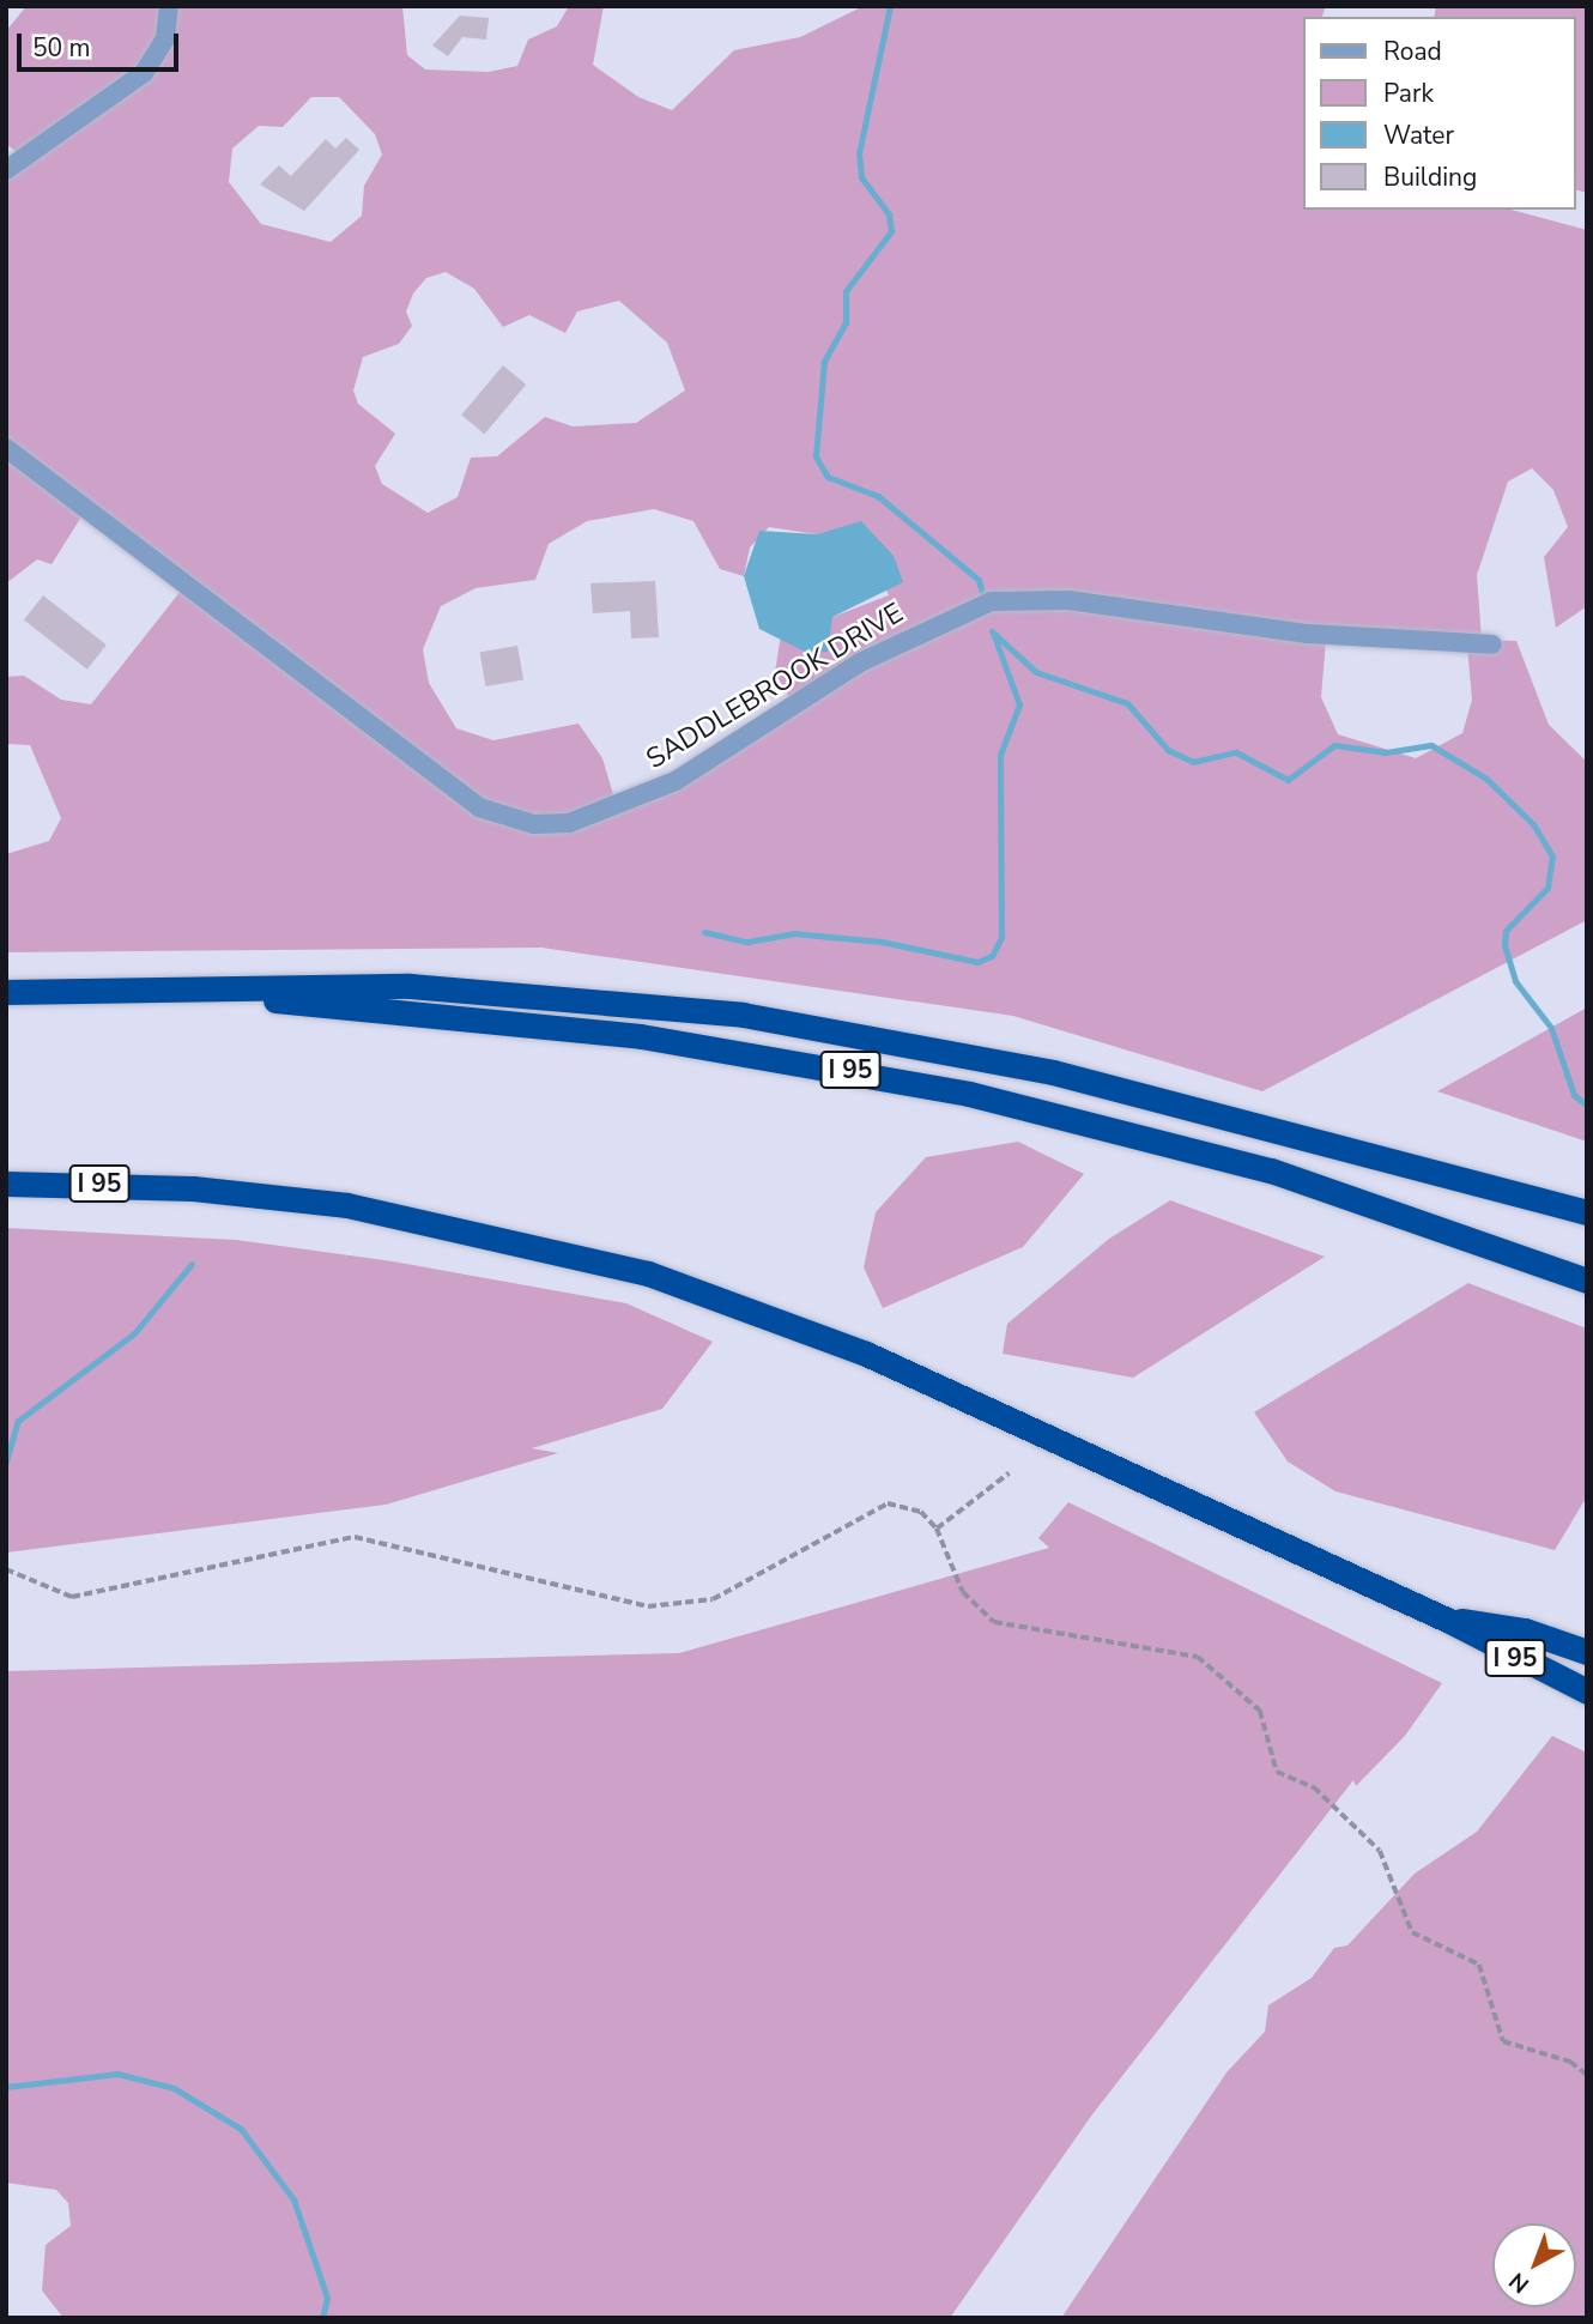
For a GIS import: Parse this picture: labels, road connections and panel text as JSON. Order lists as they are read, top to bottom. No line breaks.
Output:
{"streets":{"highway":["I 95"],"street":["SADDLEBROOK DRIVE"]},"legend":["Road","Park","Water","Building"],"scale_bar":"50 m","north":"bottom left"}
